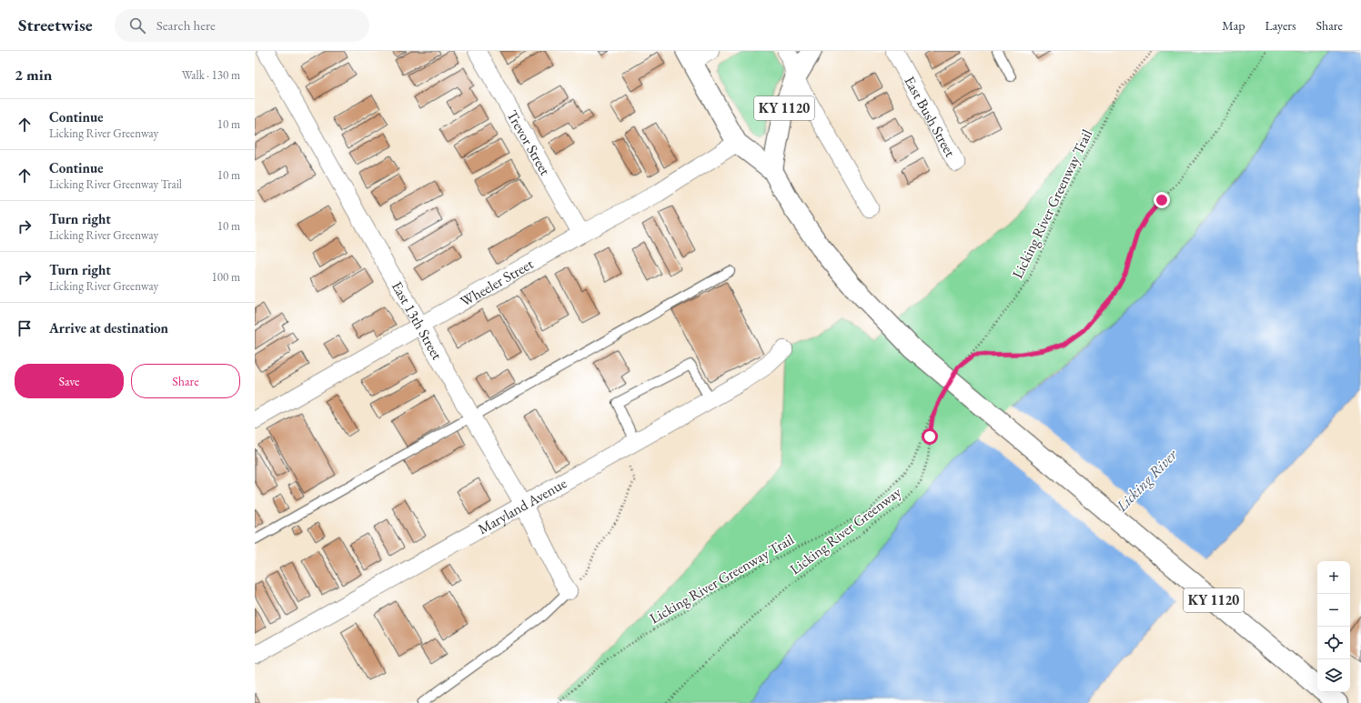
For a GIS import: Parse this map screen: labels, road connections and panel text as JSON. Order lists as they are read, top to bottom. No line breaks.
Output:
{"streets":{"main road":["KY 1120"],"street":["East Bush Street","Trevor Street","Wheeler Street","East 13th Street","Maryland Avenue"],"path":["Licking River Greenway Trail","Licking River Greenway"]},"crossings":[["KY 1120","Wheeler Street"],["Trevor Street","Wheeler Street"],["Licking River Greenway Trail","Licking River Greenway"],["Wheeler Street","East 13th Street"],["East 13th Street","Maryland Avenue"]],"water":["Licking River"],"page":{"header":"Streetwise","search":"Search here","nav":["Map","Layers","Share"],"heading":["2 min","Walk · 130 m"],"list":[["Continue","Licking River Greenway","10 m"],["Continue","Licking River Greenway Trail","10 m"],["Turn right","Licking River Greenway","10 m"],["Turn right","Licking River Greenway","100 m"],"Arrive at destination"],"buttons":["Save","Share"],"map_buttons":["+","−"]}}
